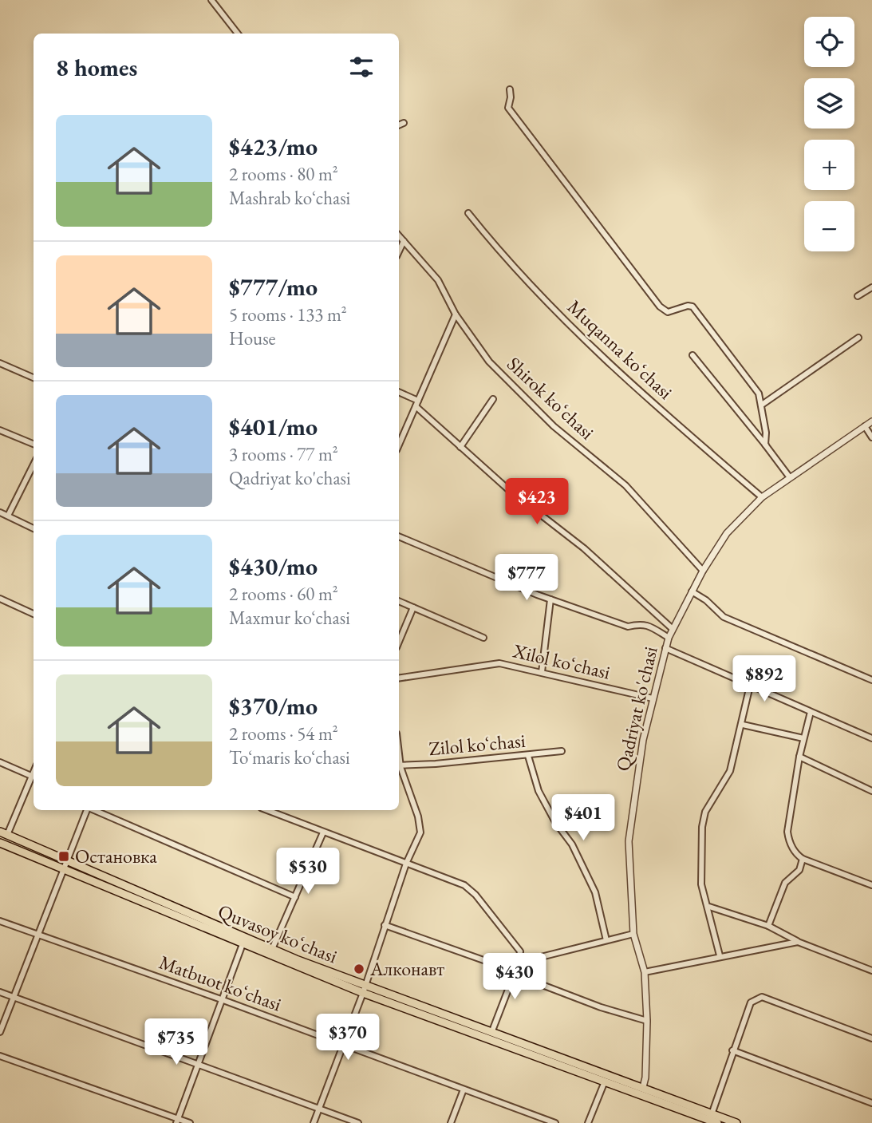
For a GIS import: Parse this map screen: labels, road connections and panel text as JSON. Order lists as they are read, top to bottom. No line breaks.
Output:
{"streets":{"main road":["Quvasoy koʻchasi"],"street":["Muqanna koʻchasi","Shirok koʻchasi","Xilol koʻchasi","Qadriyat ko'chasi","Zilol koʻchasi","Matbuot koʻchasi"]},"crossings":[["Muqanna koʻchasi","Qadriyat ko'chasi"],["Shirok koʻchasi","Qadriyat ko'chasi"],["Xilol koʻchasi","Qadriyat ko'chasi"],["Qadriyat ko'chasi","Quvasoy koʻchasi"]],"places":{"transit":["Остановка"],"other":["Алконавт"]},"page":{"map_buttons":["+","−"],"heading":"8 homes","list":[{"name":"$423/mo","note":"2 rooms · 80 m² · Mashrab koʻchasi"},{"name":"$777/mo","note":"5 rooms · 133 m² · House"},{"name":"$401/mo","note":"3 rooms · 77 m² · Qadriyat ko'chasi"},{"name":"$430/mo","note":"2 rooms · 60 m² · Maxmur koʻchasi"},{"name":"$370/mo","note":"2 rooms · 54 m² · Toʻmaris koʻchasi"}],"price":["$423","$777","$892","$401","$530","$430","$370","$735"]}}
